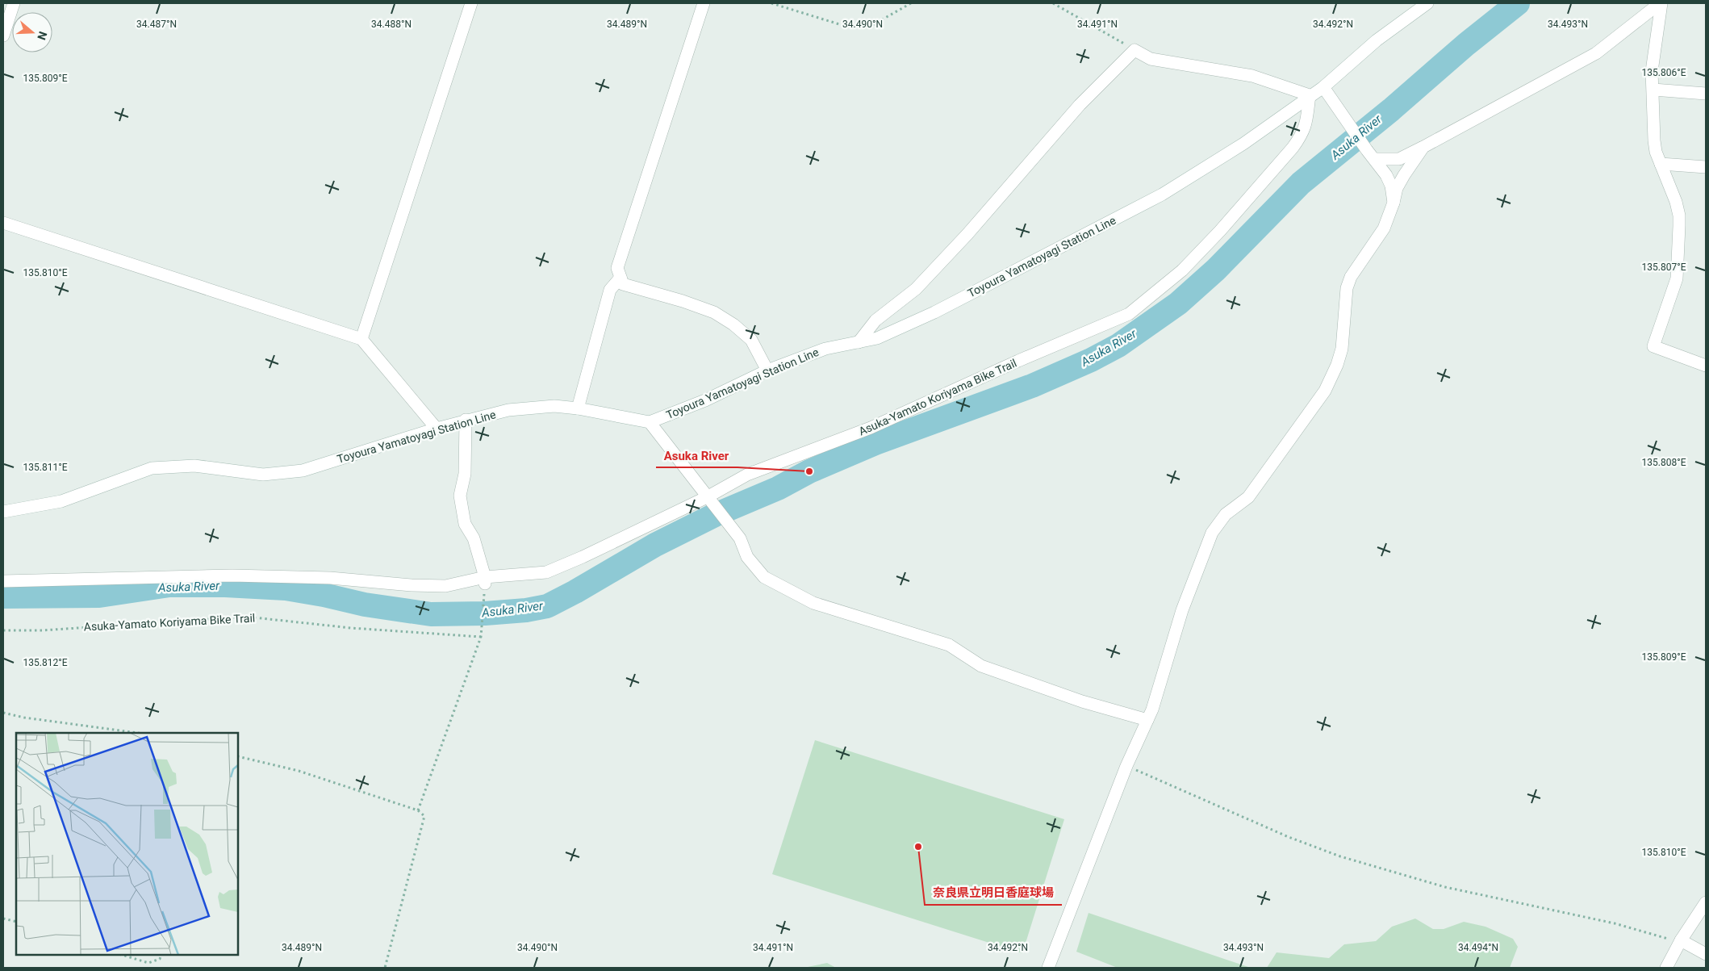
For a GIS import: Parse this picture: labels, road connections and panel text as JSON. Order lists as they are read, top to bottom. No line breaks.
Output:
{"streets":{"street":["Toyoura Yamatoyagi Station Line","Asuka-Yamato Koriyama Bike Trail"]},"crossings":[["Toyoura Yamatoyagi Station Line","Asuka-Yamato Koriyama Bike Trail"]],"water":["Asuka River"],"places":["Asuka River","奈良県立明日香庭球場"],"north":"right","coordinates":["34.487°N","34.488°N","34.489°N","34.490°N","34.491°N","34.492°N","34.493°N","135.806°E","135.809°E","135.807°E","135.810°E","135.808°E","135.811°E","135.812°E","34.494°N"]}
